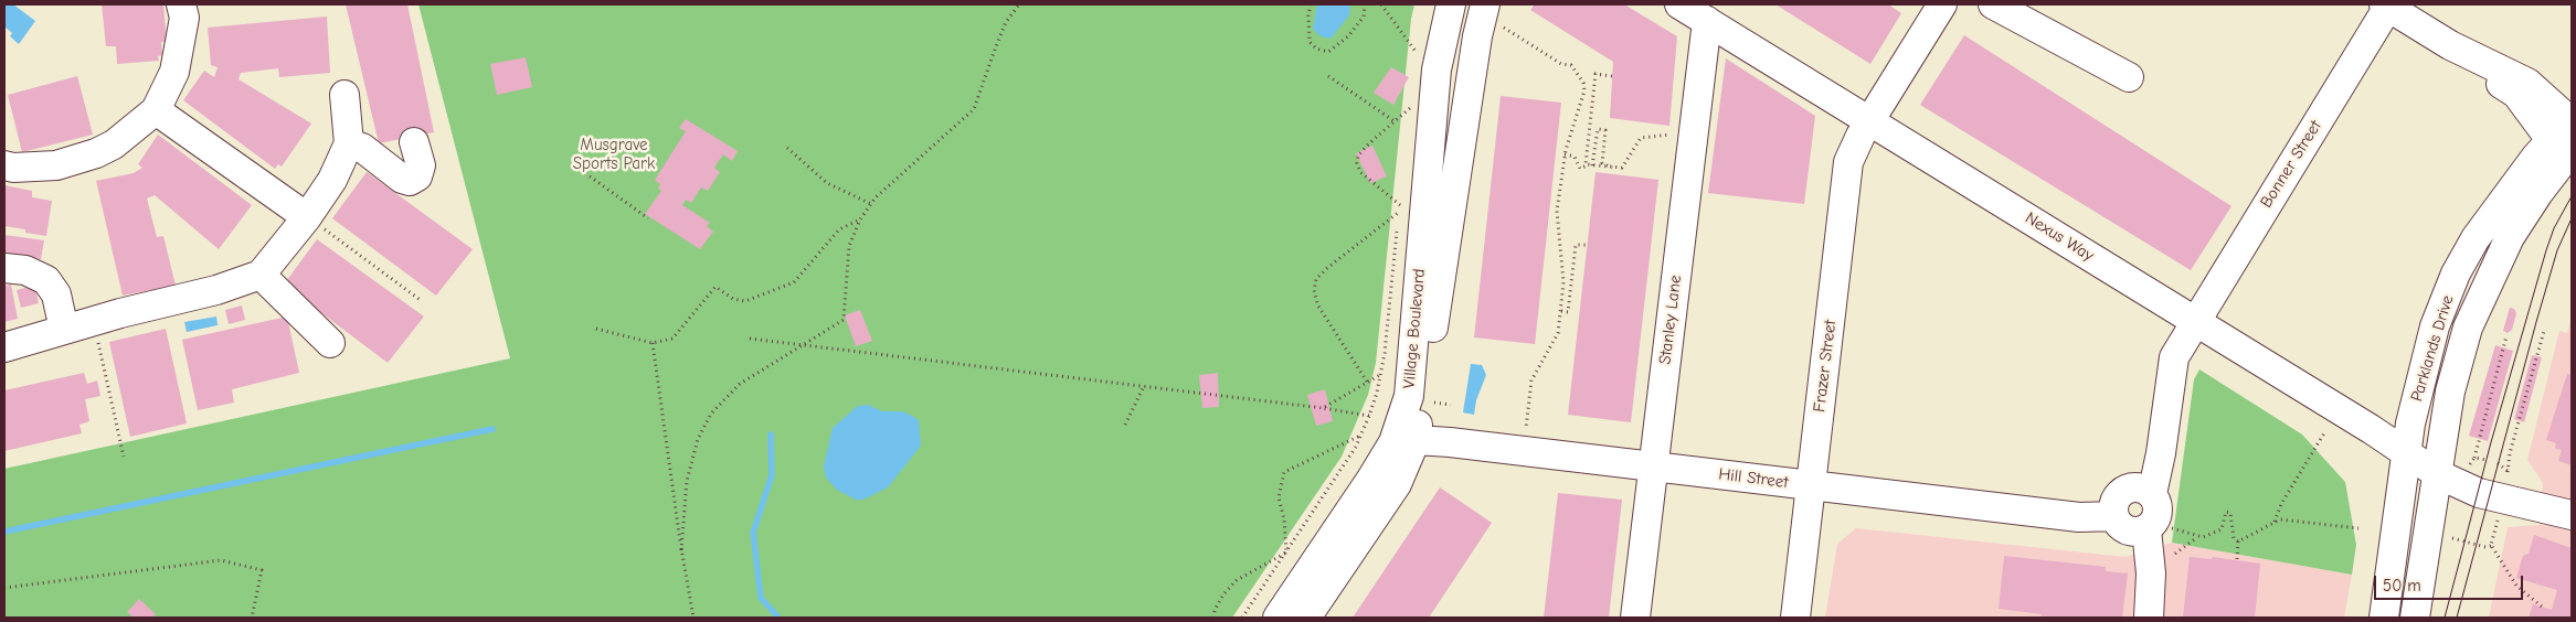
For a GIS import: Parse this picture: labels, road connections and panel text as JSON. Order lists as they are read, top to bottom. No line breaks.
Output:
{"streets":{"street":["Bonner Street","Nexus Way","Stanley Lane","Village Boulevard","Parklands Drive","Frazer Street","Hill Street"]},"crossings":[["Bonner Street","Nexus Way"],["Nexus Way","Stanley Lane"],["Nexus Way","Parklands Drive"],["Nexus Way","Frazer Street"],["Stanley Lane","Hill Street"],["Village Boulevard","Hill Street"],["Frazer Street","Hill Street"]],"parks":["Musgrave Sports Park"],"scale_bar":"50 m"}
